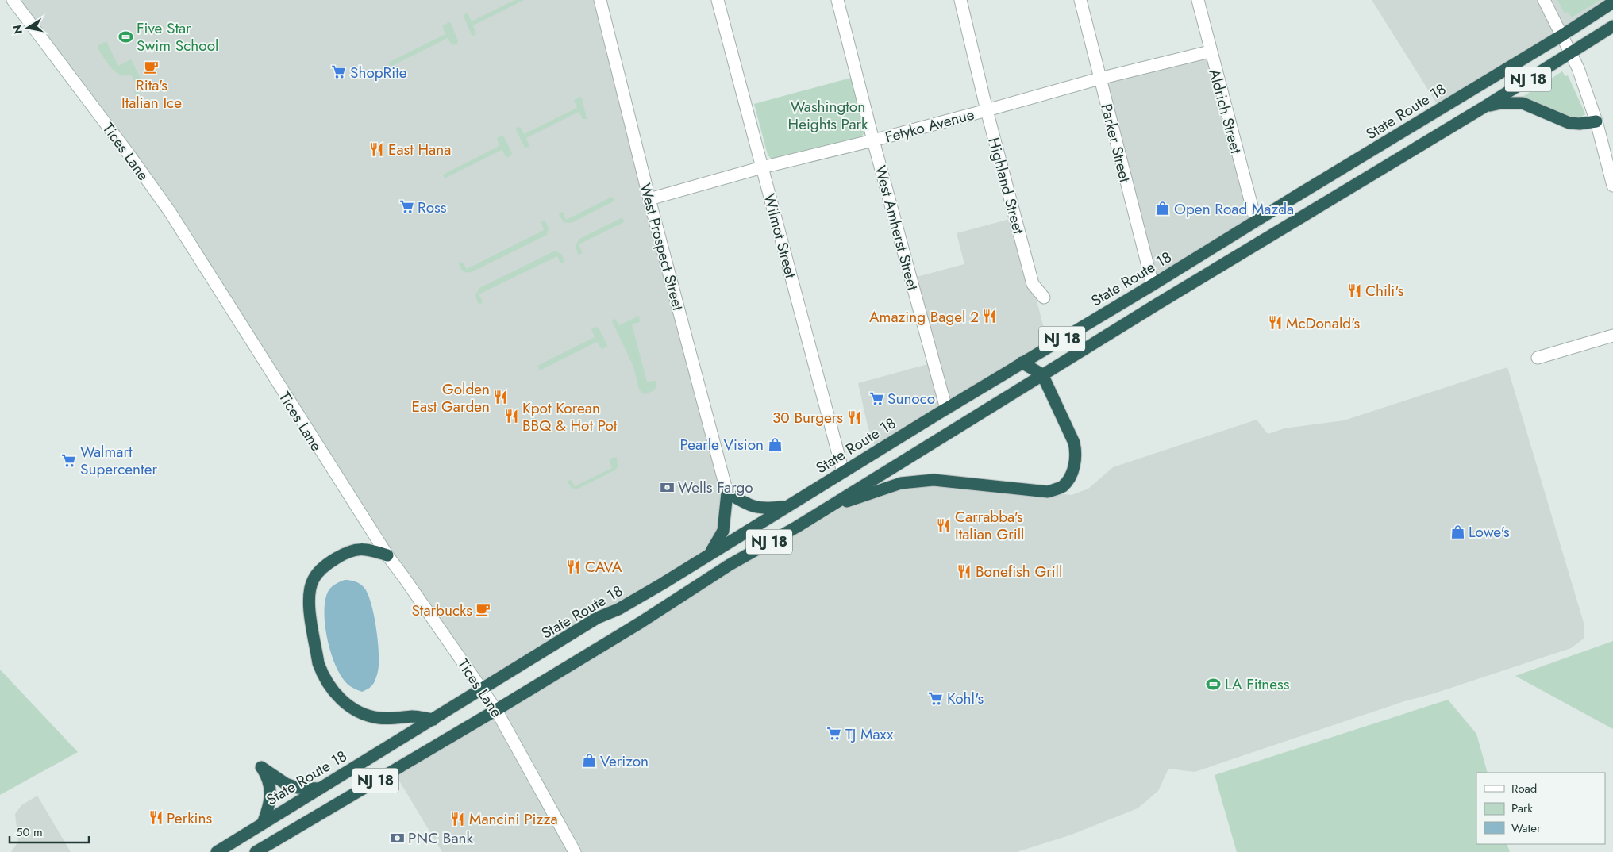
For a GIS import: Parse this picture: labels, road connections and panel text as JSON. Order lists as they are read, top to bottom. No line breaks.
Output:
{"streets":{"highway":["NJ 18","State Route 18"],"street":["Aldrich Street","Fetyko Avenue","Parker Street","Tices Lane","Highland Street","West Amherst Street","Wilmot Street","West Prospect Street"]},"crossings":[["NJ 18","Tices Lane"],["Aldrich Street","State Route 18"],["Aldrich Street","Fetyko Avenue"],["State Route 18","Parker Street"],["State Route 18","Tices Lane"],["State Route 18","West Amherst Street"],["State Route 18","Wilmot Street"],["Fetyko Avenue","Parker Street"],["Fetyko Avenue","Highland Street"],["Fetyko Avenue","West Amherst Street"],["Fetyko Avenue","Wilmot Street"],["Fetyko Avenue","West Prospect Street"]],"parks":["Washington Heights Park"],"places":{"sports":["Five Star Swim School","LA Fitness"],"cafe":["Rita's Italian Ice","Starbucks"],"supermarket":["ShopRite","Ross","Sunoco","Walmart Supercenter","Kohl's","TJ Maxx"],"restaurant":["East Hana","Chili's","Amazing Bagel 2","McDonald's","Golden East Garden","Kpot Korean BBQ & Hot Pot","30 Burgers","Carrabba's Italian Grill","CAVA","Bonefish Grill","Perkins","Mancini Pizza"],"shop":["Open Road Mazda","Pearle Vision","Lowe's","Verizon"],"bank":["Wells Fargo","PNC Bank"]},"legend":["Road","Park","Water"],"scale_bar":"50 m","north":"left"}
